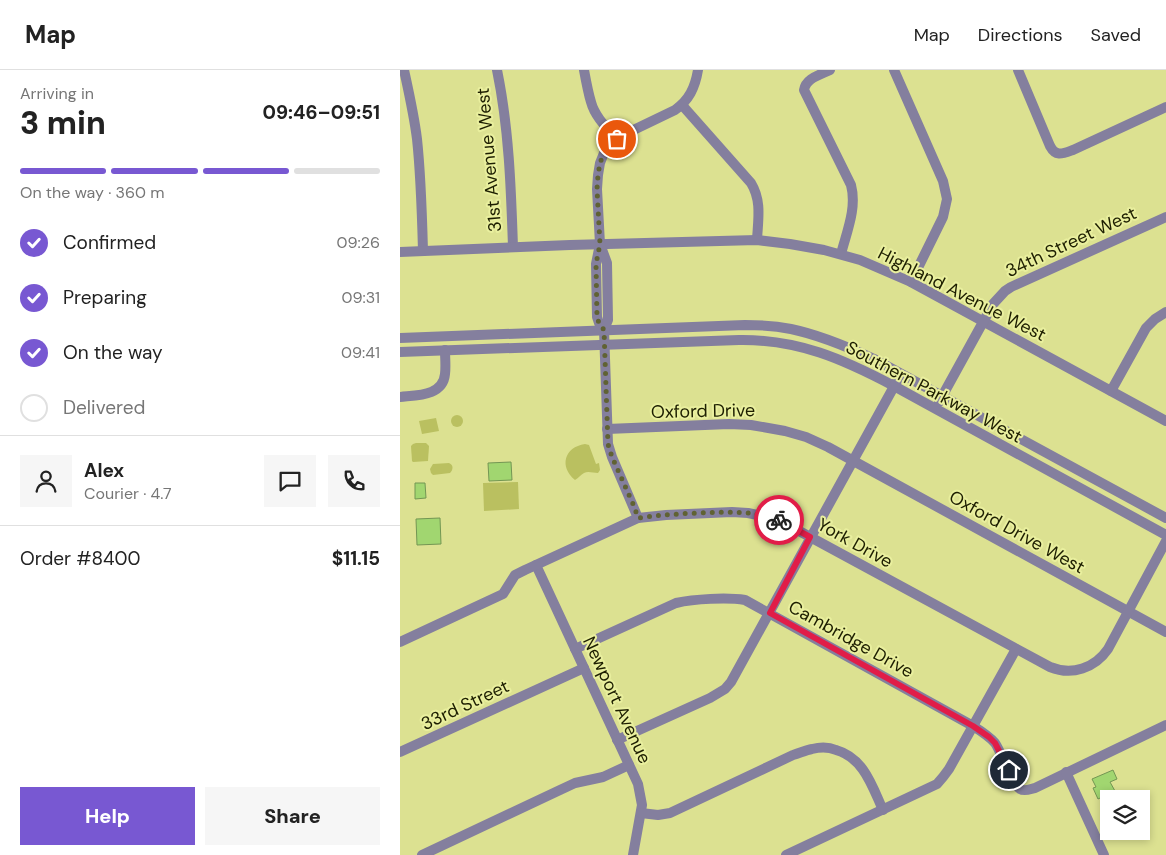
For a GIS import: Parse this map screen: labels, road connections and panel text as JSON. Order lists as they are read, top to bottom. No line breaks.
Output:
{"streets":{"street":["31st Avenue West","34th Street West","Highland Avenue West","Southern Parkway West","Oxford Drive","Oxford Drive West","York Drive","Cambridge Drive","Newport Avenue","33rd Street"]},"crossings":[["31st Avenue West","Highland Avenue West"],["34th Street West","Highland Avenue West"],["34th Street West","Southern Parkway West"],["Oxford Drive","Oxford Drive West"],["Oxford Drive West","York Drive"],["York Drive","Newport Avenue"],["Cambridge Drive","Newport Avenue"],["Newport Avenue","33rd Street"]],"page":{"header":"Map","nav":["Map","Directions","Saved"],"heading":["3 min","Arriving in","09:46–09:51"],"panel":["Alex","Courier · 4.7","Order #8400","$11.15"],"bar":"On the way · 360 m","list":[["Confirmed","09:26"],["Preparing","09:31"],["On the way","09:41"],"Delivered"],"buttons":["Help","Share"]}}
